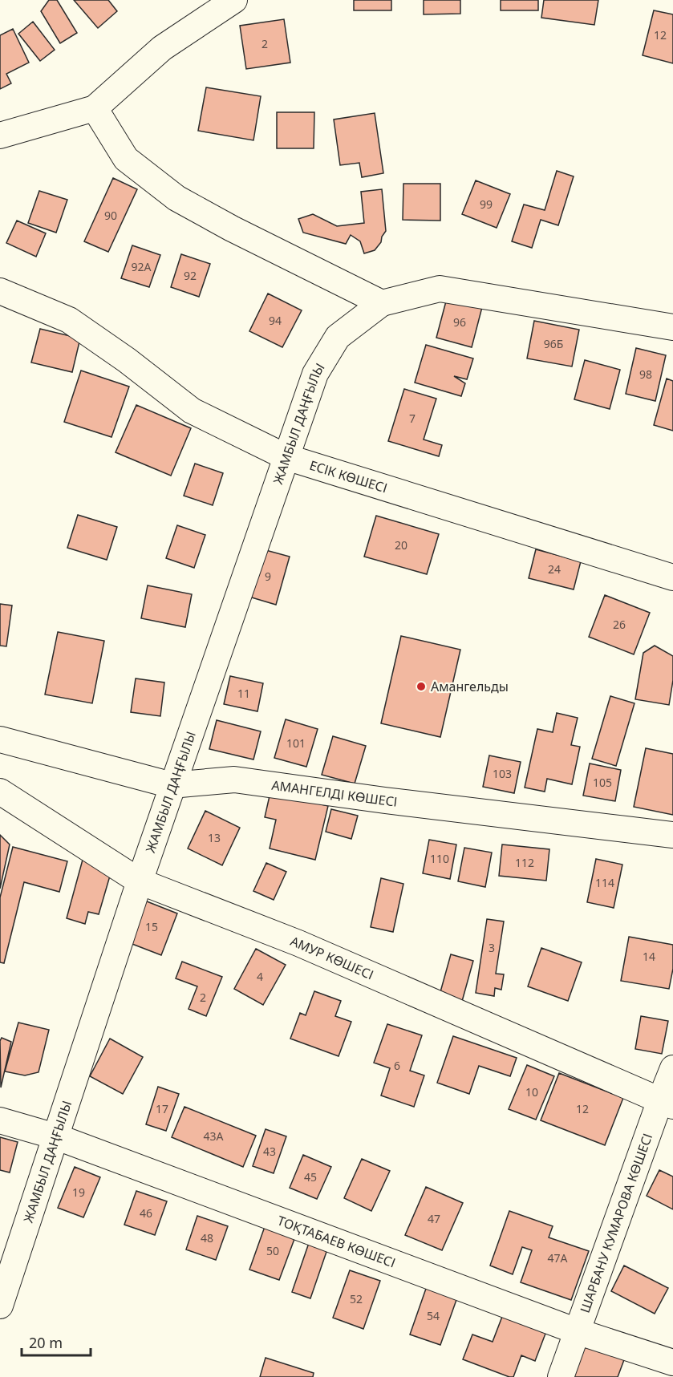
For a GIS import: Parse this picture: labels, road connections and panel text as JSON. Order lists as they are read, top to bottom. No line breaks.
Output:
{"streets":{"street":["ЖАМБЫЛ ДАҢҒЫЛЫ","ЕСІК КӨШЕСІ","АМАНГЕЛДІ КӨШЕСІ","АМУР КӨШЕСІ","ШАРБАНУ КУМАРОВА КӨШЕСІ","ТОҚТАБАЕВ КӨШЕСІ"]},"crossings":[["ЖАМБЫЛ ДАҢҒЫЛЫ","ЕСІК КӨШЕСІ"],["ЖАМБЫЛ ДАҢҒЫЛЫ","АМАНГЕЛДІ КӨШЕСІ"],["ЖАМБЫЛ ДАҢҒЫЛЫ","АМУР КӨШЕСІ"],["ЖАМБЫЛ ДАҢҒЫЛЫ","ТОҚТАБАЕВ КӨШЕСІ"],["АМУР КӨШЕСІ","ШАРБАНУ КУМАРОВА КӨШЕСІ"],["ШАРБАНУ КУМАРОВА КӨШЕСІ","ТОҚТАБАЕВ КӨШЕСІ"]],"places":["Амангельды"],"house_numbers":["12","2","99","90","92А","92","94","96","96Б","98","7","20","24","9","26","11","101","103","105","13","110","112","114","15","3","14","4","2","6","10","17","12","43А","43","45","19","46","47","48","50","47А","52","54"],"scale_bar":"20 m"}
